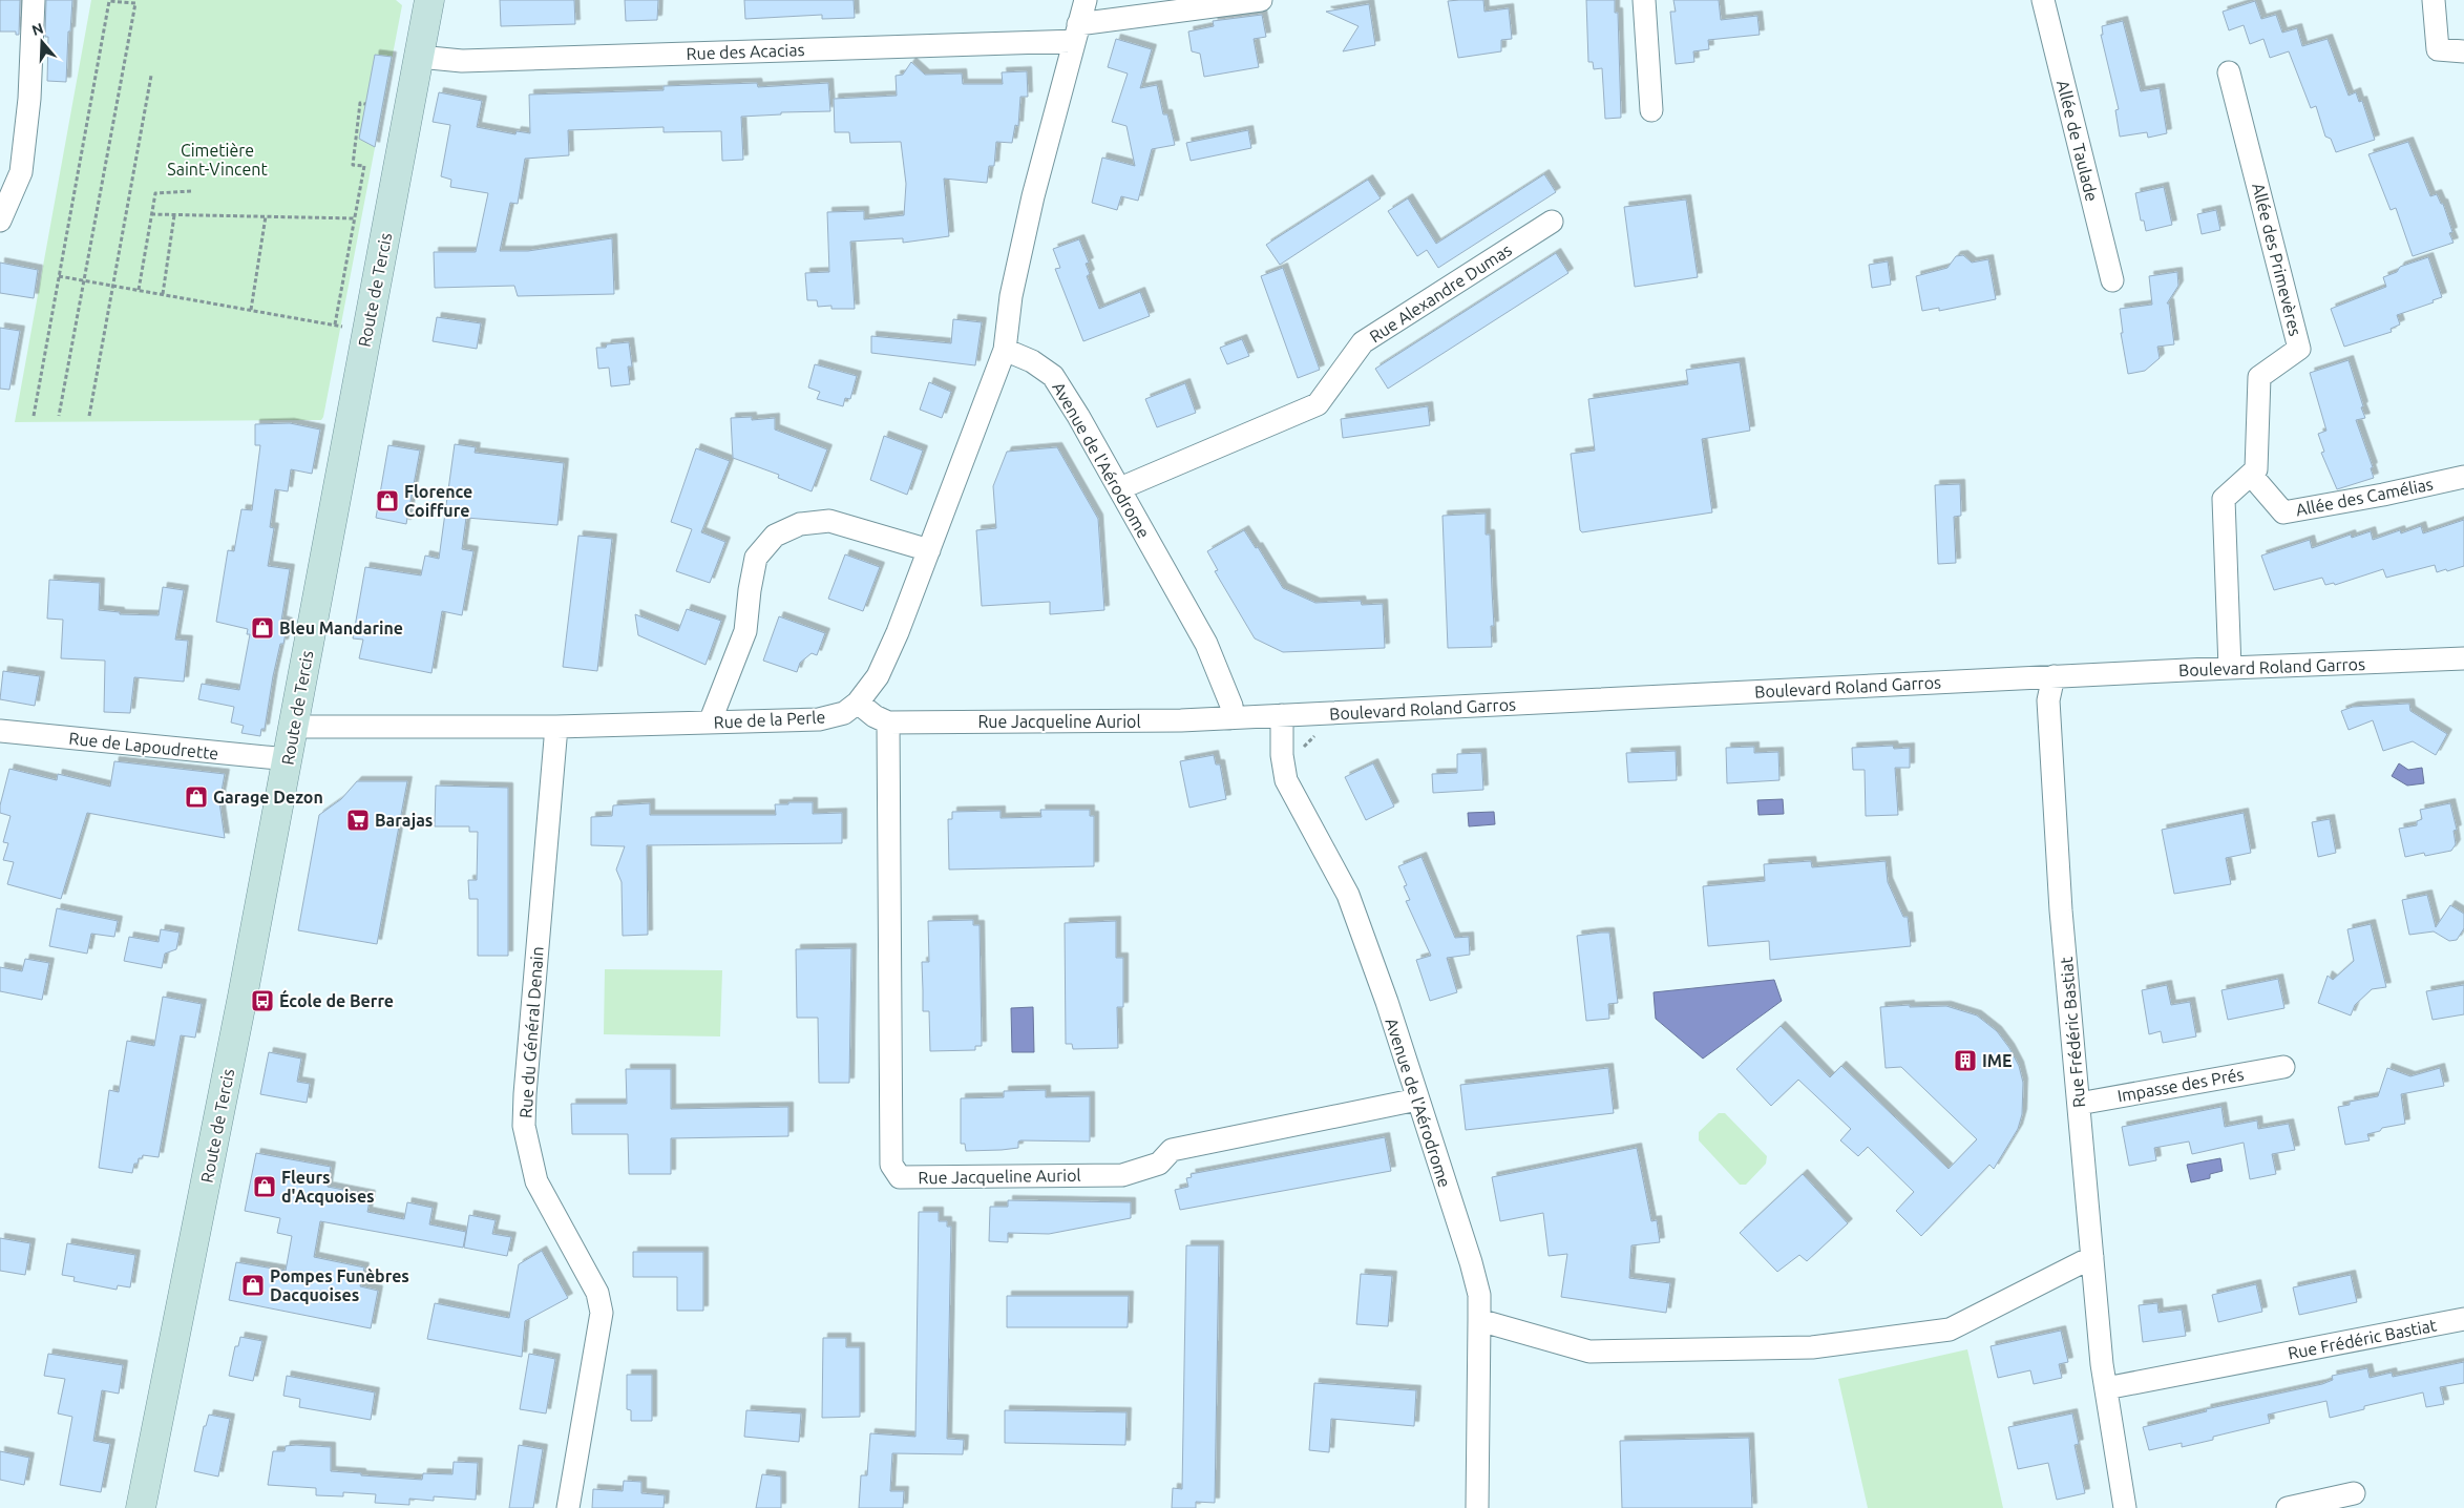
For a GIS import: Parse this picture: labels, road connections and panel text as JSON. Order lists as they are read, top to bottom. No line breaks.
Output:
{"streets":{"main road":["Route de Tercis"],"street":["Rue des Acacias","Allée de Taulade","Allée des Primevères","Rue Alexandre Dumas","Avenue de l'Aérodrome","Allée des Camélias","Boulevard Roland Garros","Rue de la Perle","Rue Jacqueline Auriol","Rue de Lapoudrette","Rue du Général Denain","Rue Frédéric Bastiat","Impasse des Prés"]},"crossings":[["Rue des Acacias","Route de Tercis"],["Allée des Primevères","Allée des Camélias"],["Route de Tercis","Rue de la Perle"],["Route de Tercis","Rue de Lapoudrette"],["Rue Alexandre Dumas","Avenue de l'Aérodrome"],["Avenue de l'Aérodrome","Boulevard Roland Garros"],["Avenue de l'Aérodrome","Rue de la Perle"],["Avenue de l'Aérodrome","Rue Jacqueline Auriol"],["Boulevard Roland Garros","Rue Jacqueline Auriol"],["Boulevard Roland Garros","Rue Frédéric Bastiat"],["Rue de la Perle","Rue du Général Denain"],["Rue Frédéric Bastiat","Impasse des Prés"]],"parks":["Cimetière Saint-Vincent"],"places":{"shop":["Florence Coiffure","Bleu Mandarine","Garage Dezon","Fleurs d'Acquoises","Pompes Funèbres Dacquoises"],"supermarket":["Barajas"],"bus stop":["École de Berre"],"building":["IME"]},"north":"top"}
